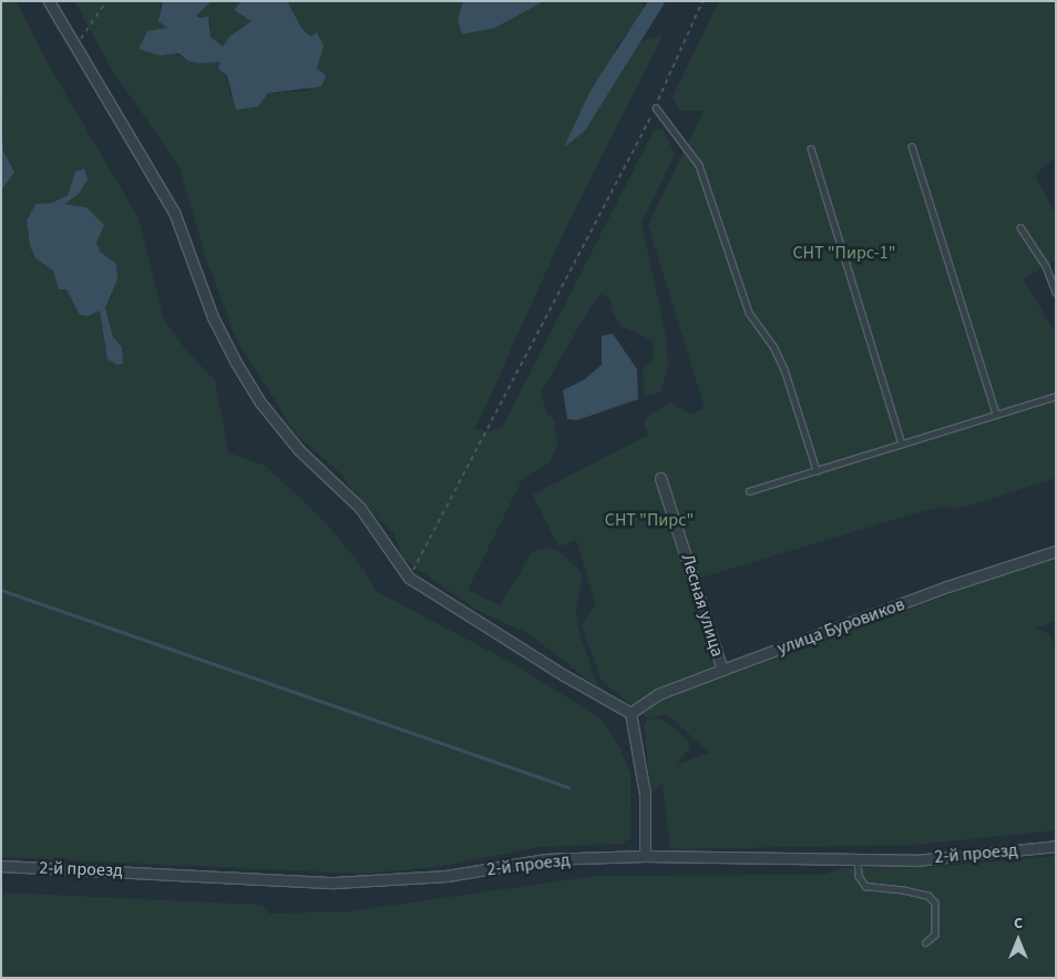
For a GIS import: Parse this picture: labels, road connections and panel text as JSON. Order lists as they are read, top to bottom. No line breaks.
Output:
{"streets":{"street":["Лесная улица","улица Буровиков","2-й проезд"]},"crossings":[["Лесная улица","улица Буровиков"]],"parks":["СНТ \"Пирс-1\"","СНТ \"Пирс\""],"north":"top"}
